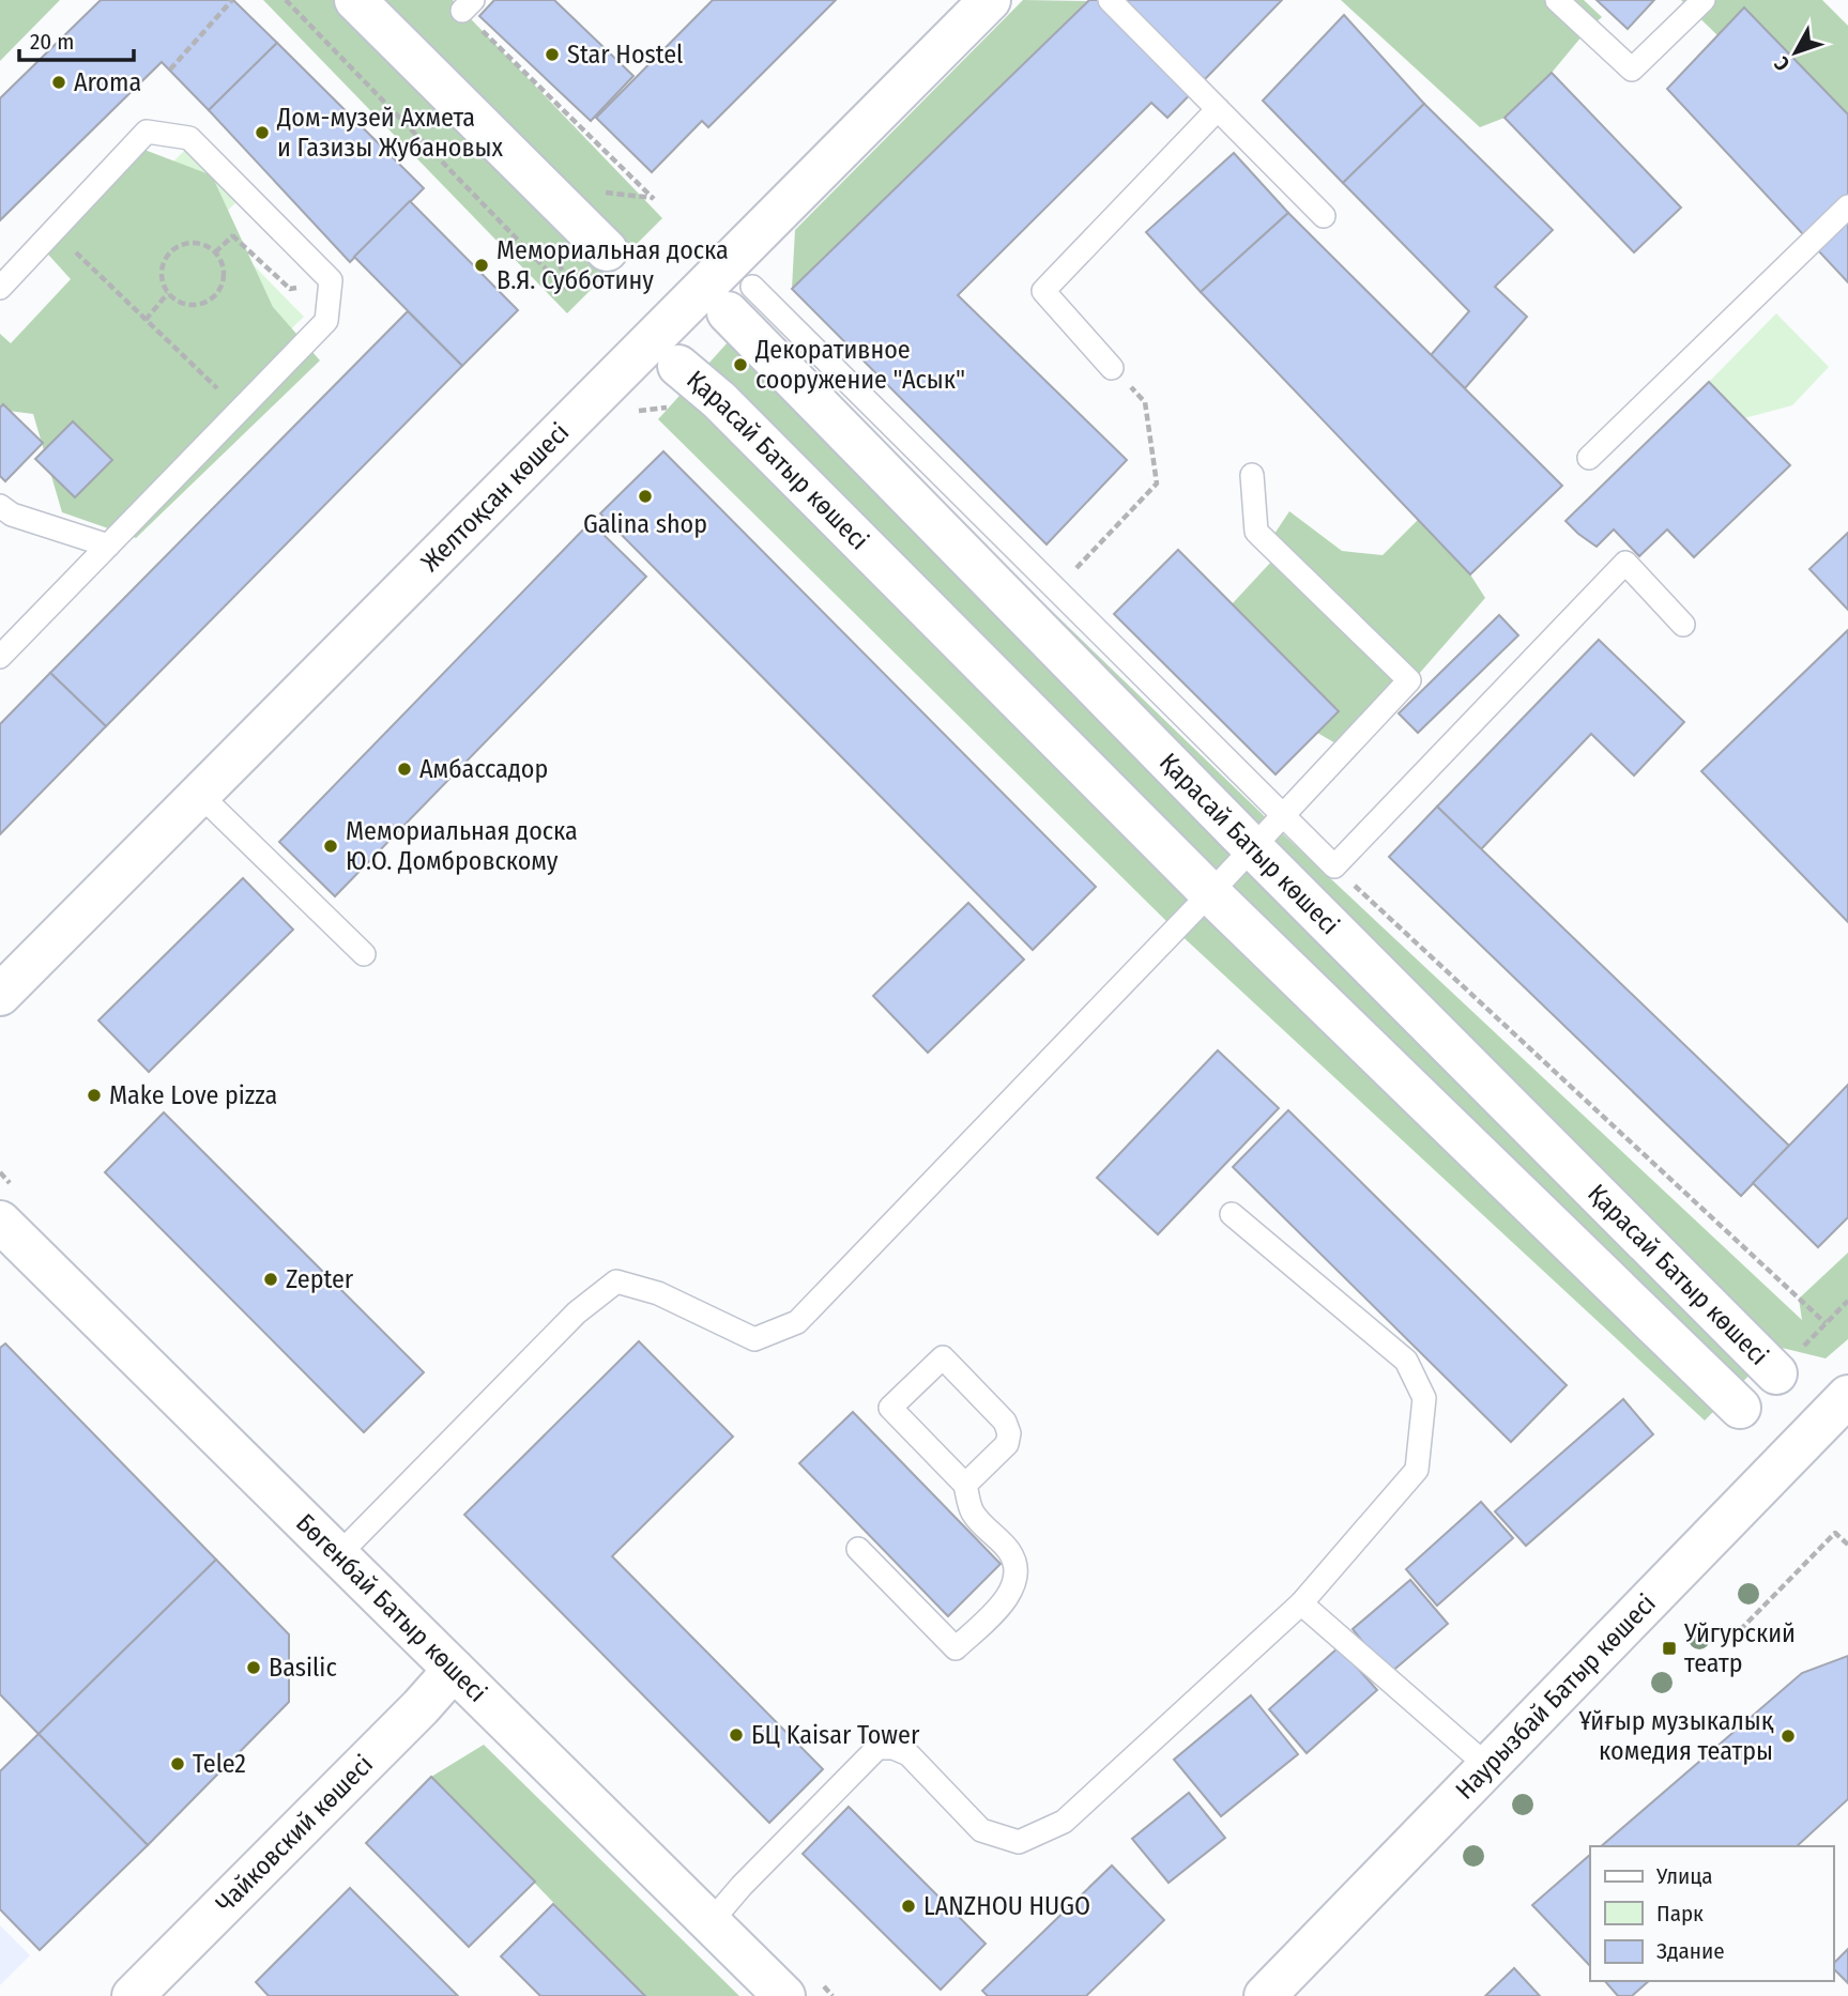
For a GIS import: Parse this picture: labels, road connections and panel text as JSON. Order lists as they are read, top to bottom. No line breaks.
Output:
{"streets":{"street":["Қарасай Батыр көшесі","Желтоқсан көшесі","Бөгенбай Батыр көшесі","Наурызбай Батыр көшесі","Чайковский көшесі"]},"crossings":[["Бөгенбай Батыр көшесі","Чайковский көшесі"]],"places":{"other":["Star Hostel","Aroma","Дом-музей Ахмета и Газизы Жубановых","Мемориальная доска В.Я. Субботину","Декоративное сооружение \"Асык\"","Galina shop","Амбассадор","Мемориальная доска Ю.О. Домбровскому","Make Love pizza","Zepter","Basilic","БЦ Kaisar Tower","Ұйғыр музыкалық комедия театры","Tele2","LANZHOU HUGO"],"transit":["Уйгурский театр"]},"legend":["Улица","Парк","Здание"],"scale_bar":"20 m","north":"bottom left"}
